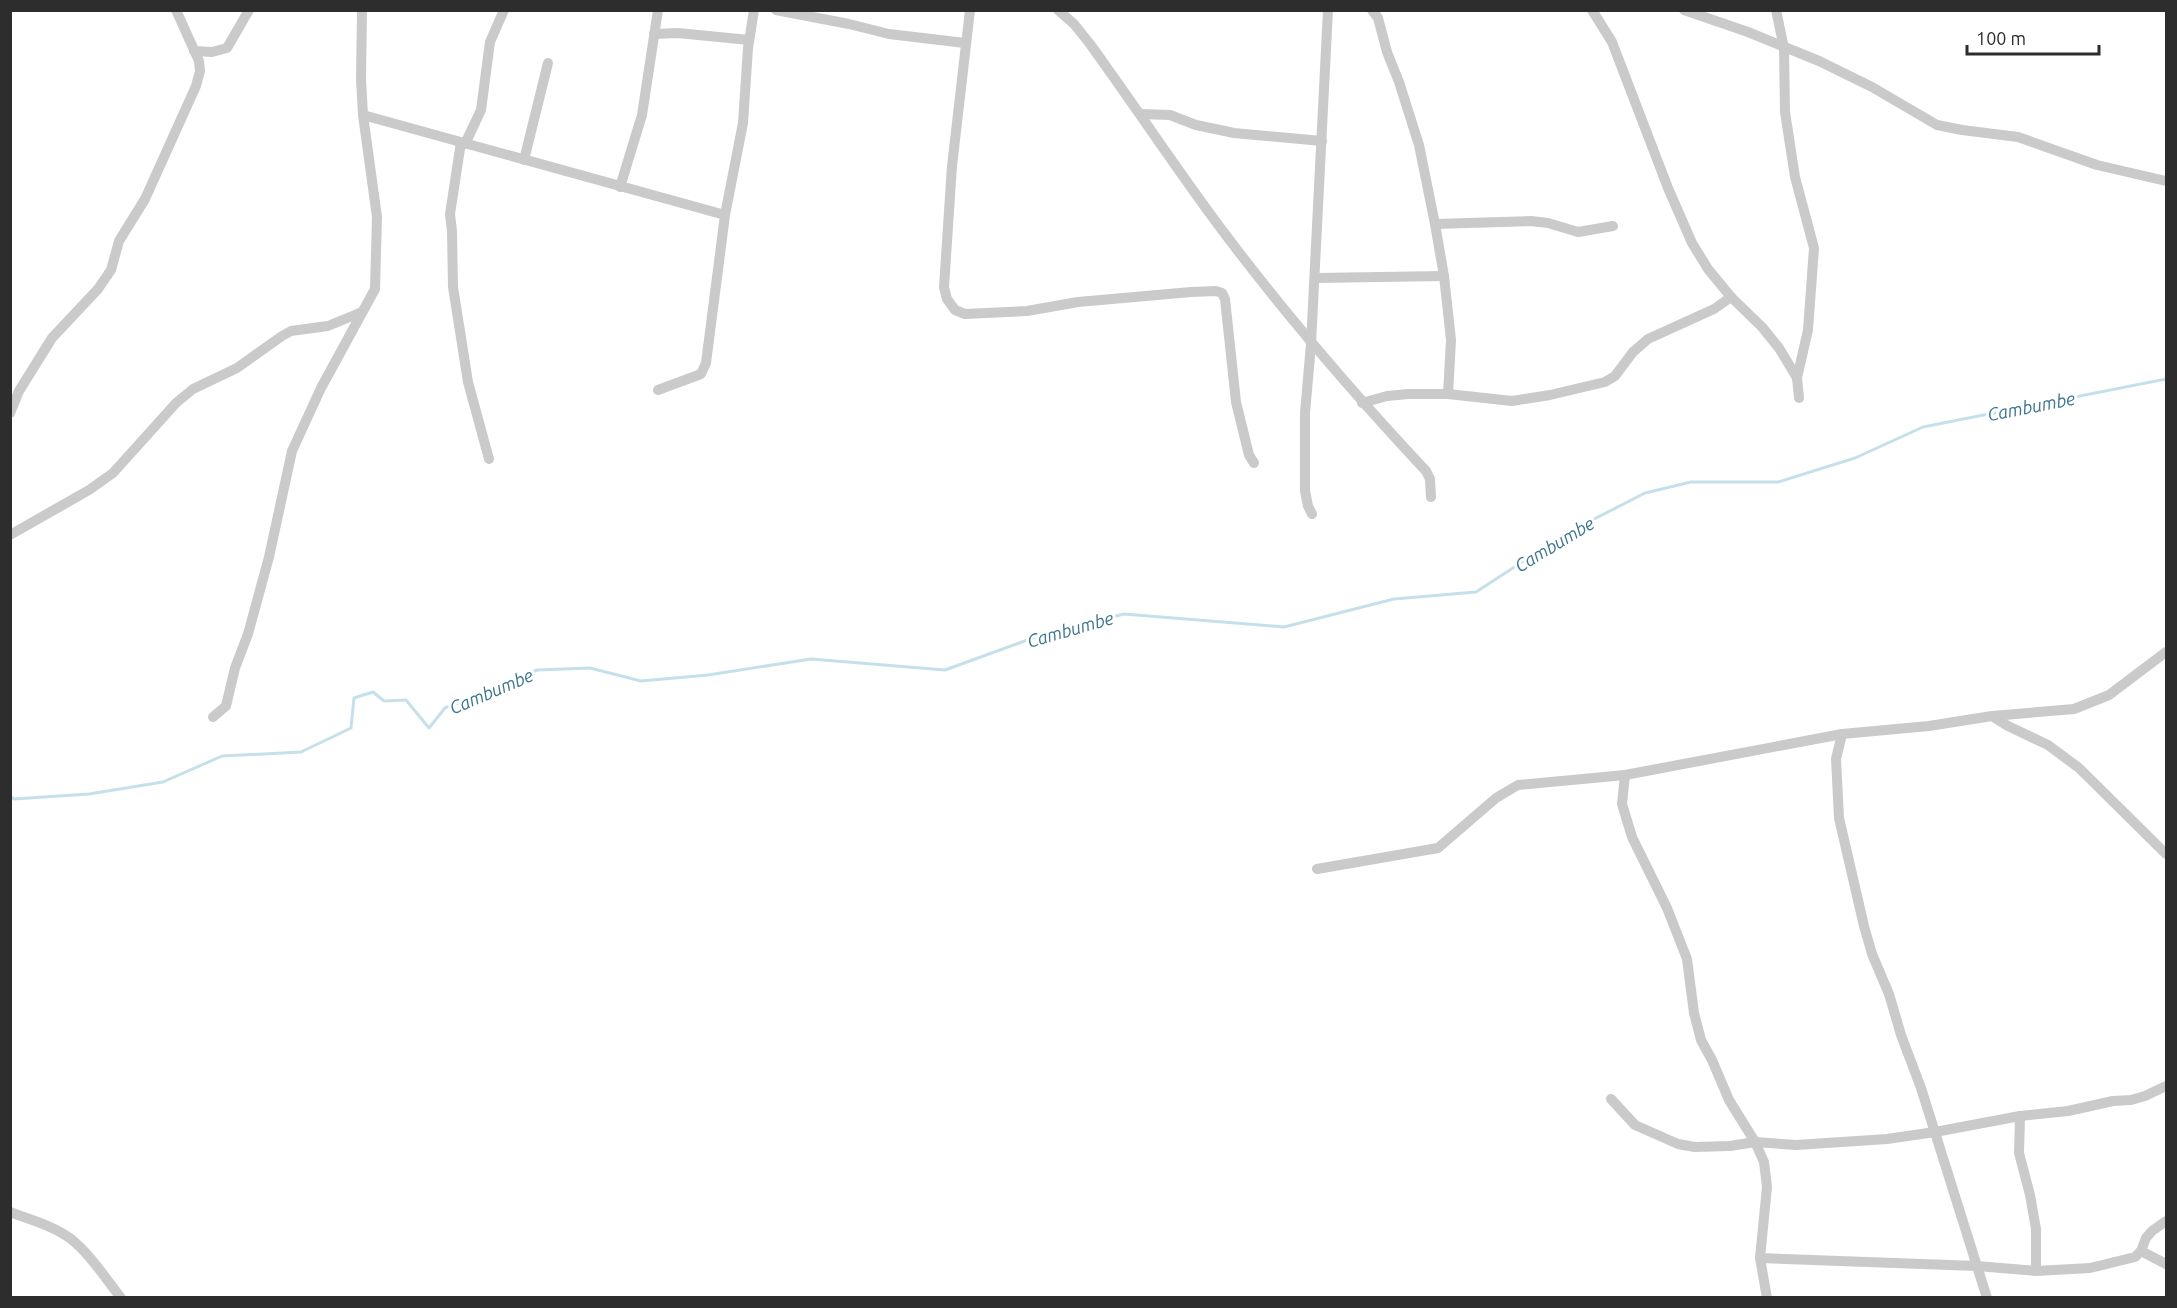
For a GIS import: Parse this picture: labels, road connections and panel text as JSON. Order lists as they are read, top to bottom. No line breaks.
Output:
{"water":["Cambumbe"],"scale_bar":"100 m"}
